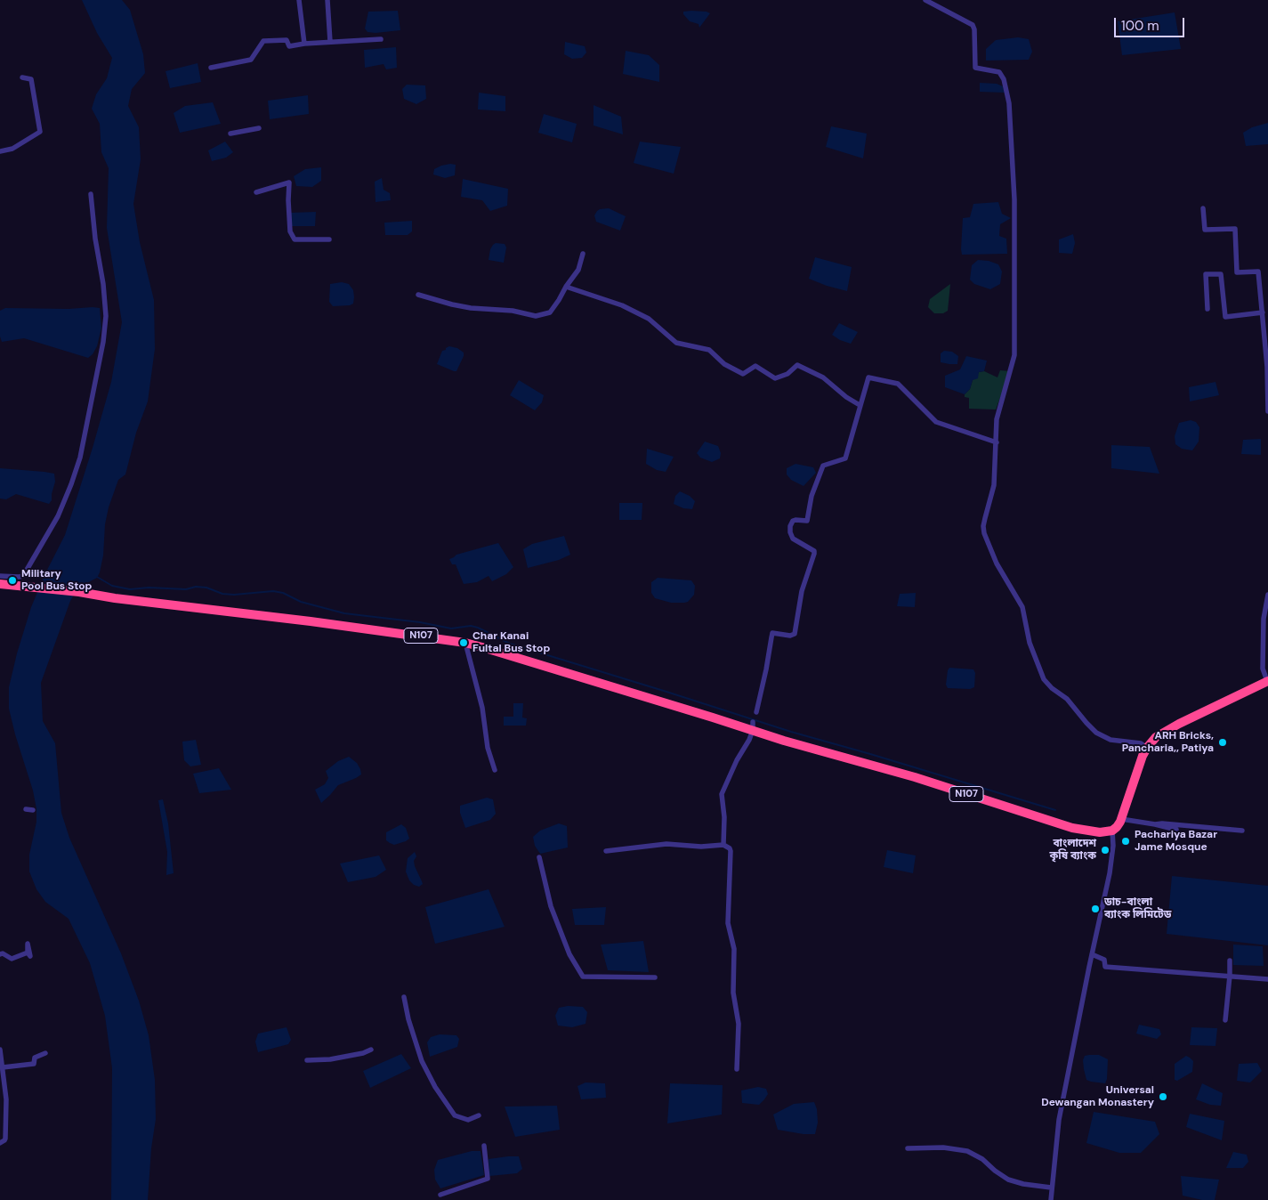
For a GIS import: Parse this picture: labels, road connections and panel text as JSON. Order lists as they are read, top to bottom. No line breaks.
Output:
{"streets":{"highway":["N107"]},"places":["Military Pool Bus Stop","Char Kanai Fultal Bus Stop","ARH Bricks, Pancharia,, Patiya","Pachariya Bazar Jame Mosque","বাংলাদেশ কৃষি ব্যাংক","ডাচ-বাংলা ব্যাংক লিমিটেড","Universal Dewangan Monastery"],"scale_bar":"100 m"}
